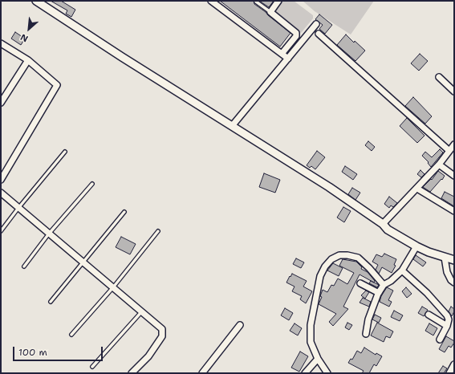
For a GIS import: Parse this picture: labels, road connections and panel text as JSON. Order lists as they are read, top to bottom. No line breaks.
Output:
{"scale_bar":"100 m","north":"bottom left"}
